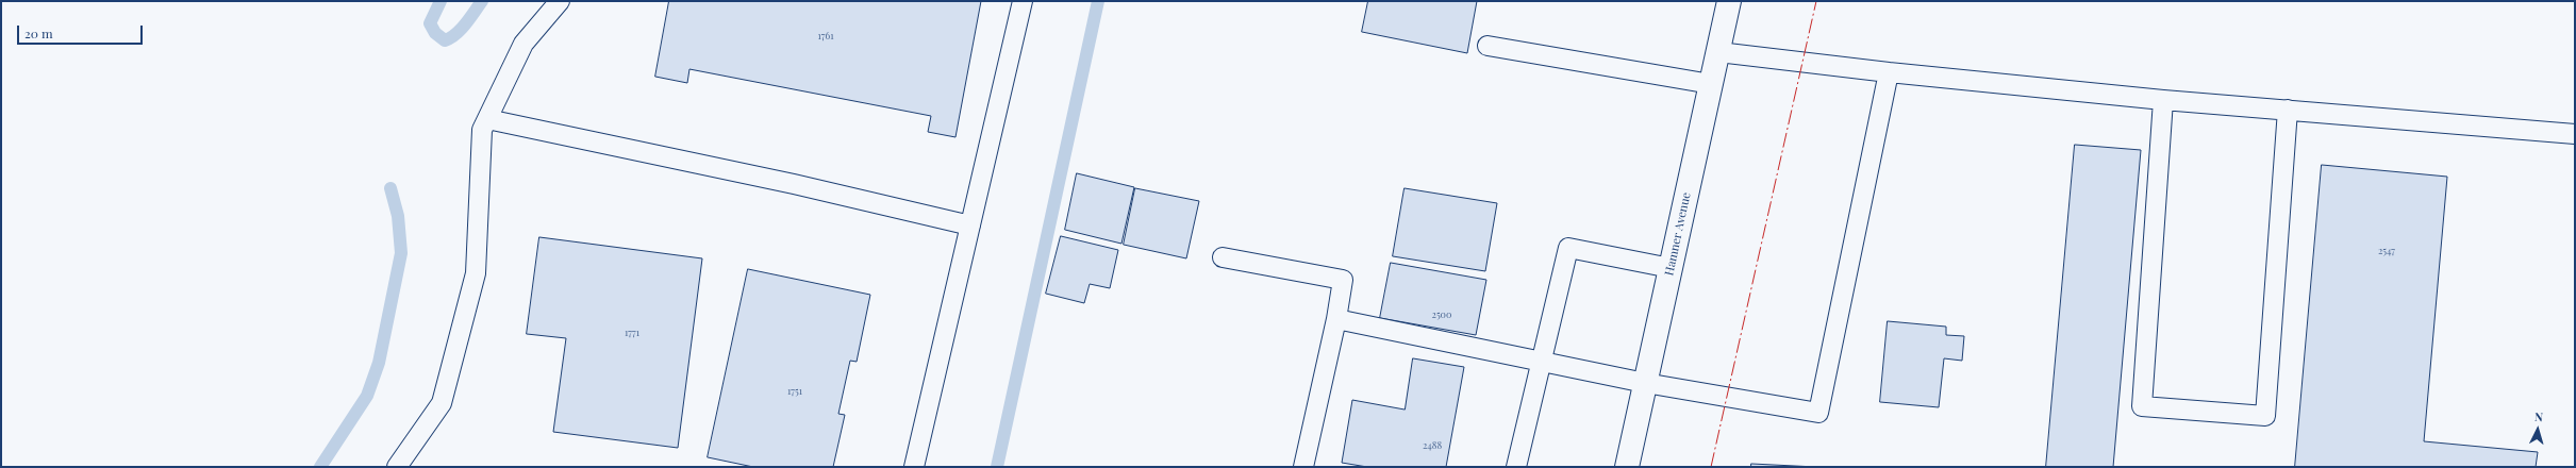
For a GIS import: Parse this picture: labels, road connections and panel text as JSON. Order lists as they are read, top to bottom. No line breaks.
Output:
{"streets":{"main road":["Hamner Avenue"]},"house_numbers":["1761","2547","2500","1771","1751","2488"],"scale_bar":"20 m","north":"top"}
